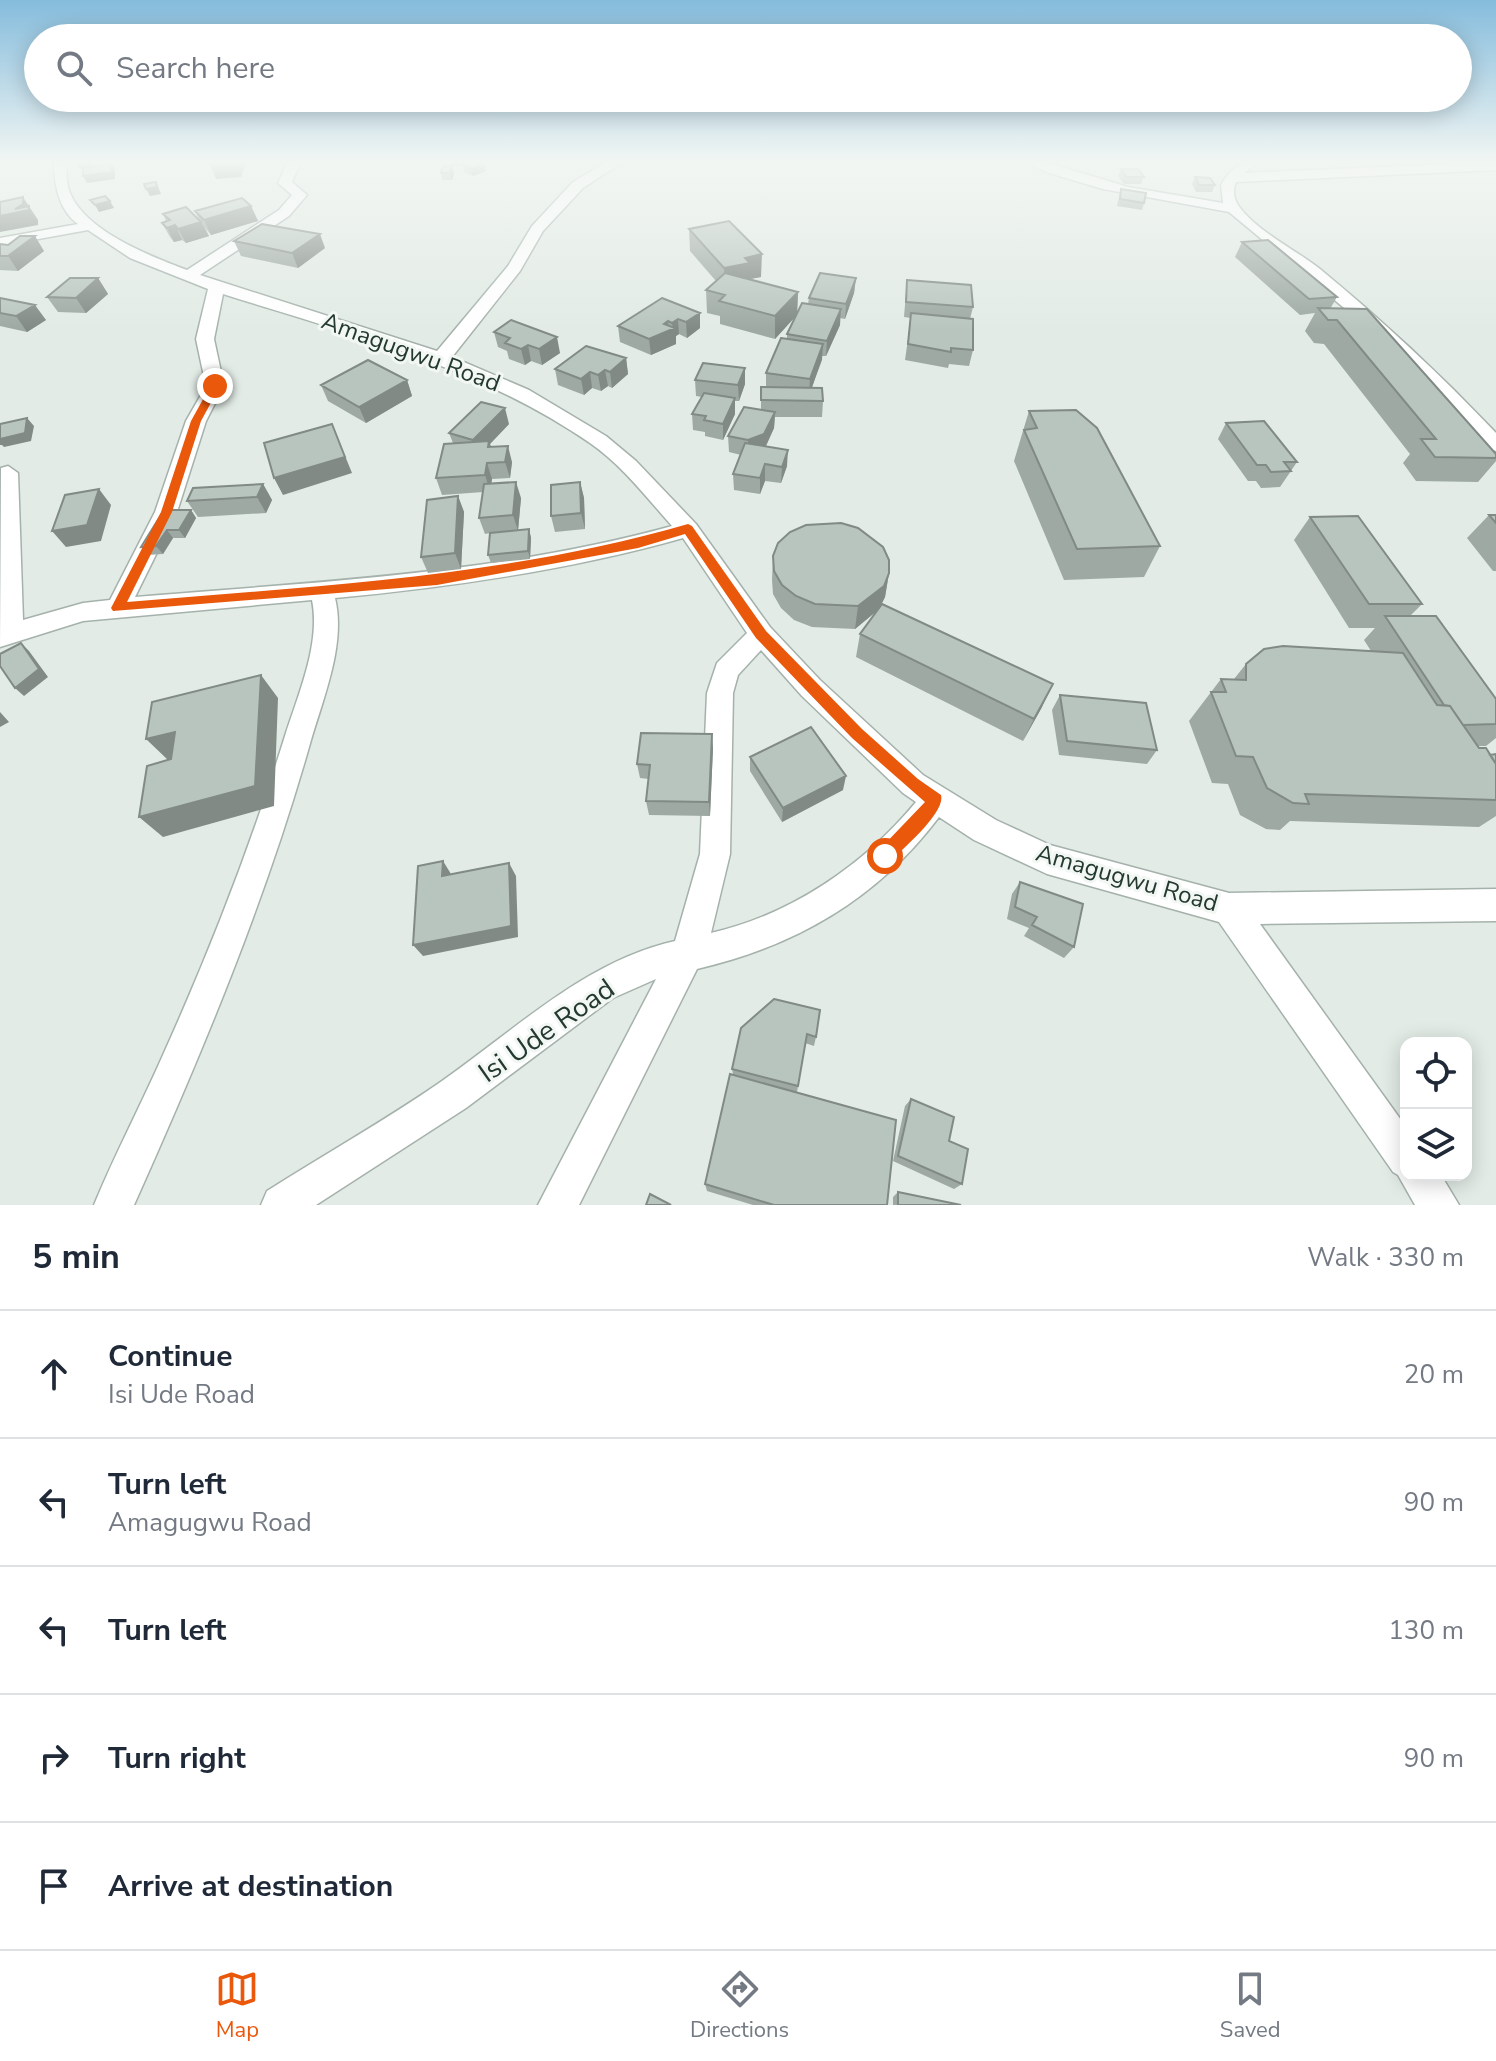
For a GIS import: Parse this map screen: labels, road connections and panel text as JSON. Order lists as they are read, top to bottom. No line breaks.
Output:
{"streets":{"street":["Amagugwu Road","Isi Ude Road"]},"crossings":[["Amagugwu Road","Isi Ude Road"]],"page":{"search":"Search here","heading":["5 min","Walk · 330 m"],"list":[["Continue","Isi Ude Road","20 m"],["Turn left","Amagugwu Road","90 m"],["Turn left","130 m"],["Turn right","90 m"],"Arrive at destination"],"nav":["Map","Directions","Saved"]}}
